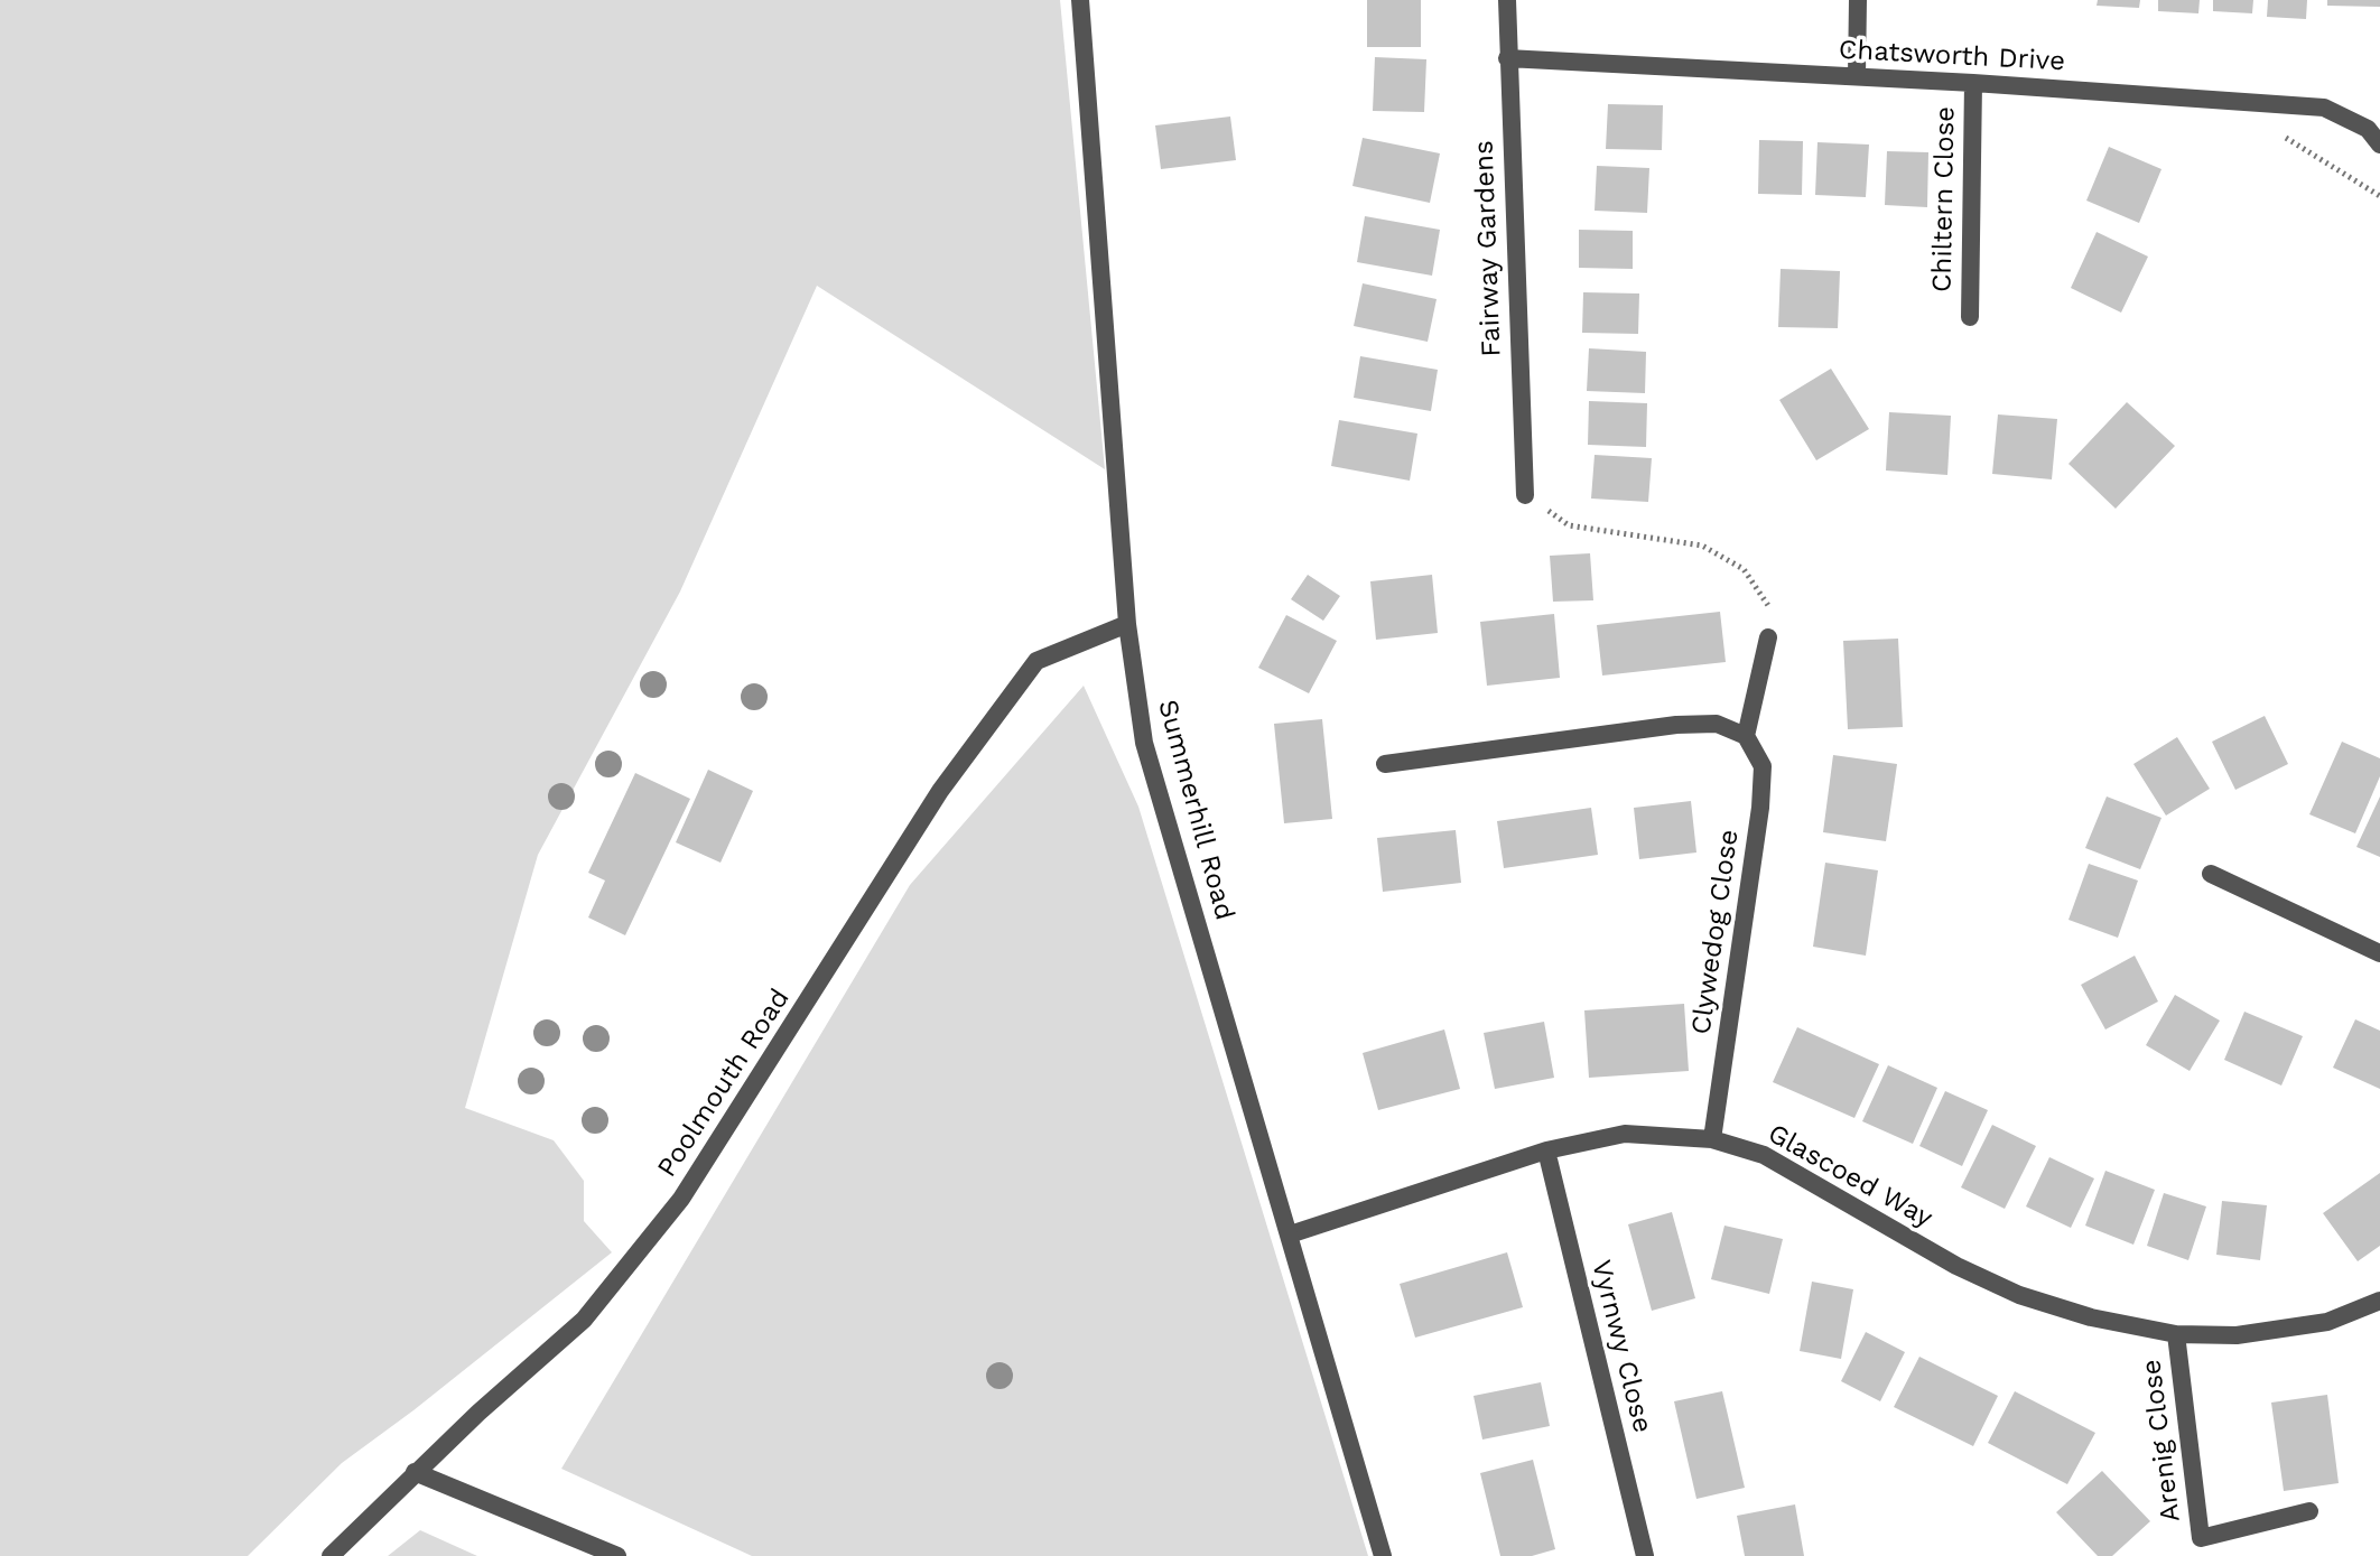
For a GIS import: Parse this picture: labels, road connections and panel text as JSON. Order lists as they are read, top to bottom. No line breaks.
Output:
{"streets":{"street":["Chatsworth Drive","Chiltern Close","Fairway Gardens","Summerhill Road","Clywedog Close","Poolmouth Road","Glascoed Way","Vyrnwy Close","Arenig Close"]},"crossings":[["Chatsworth Drive","Chiltern Close"],["Chatsworth Drive","Fairway Gardens"],["Summerhill Road","Poolmouth Road"],["Summerhill Road","Glascoed Way"],["Clywedog Close","Glascoed Way"],["Glascoed Way","Vyrnwy Close"],["Glascoed Way","Arenig Close"]]}
